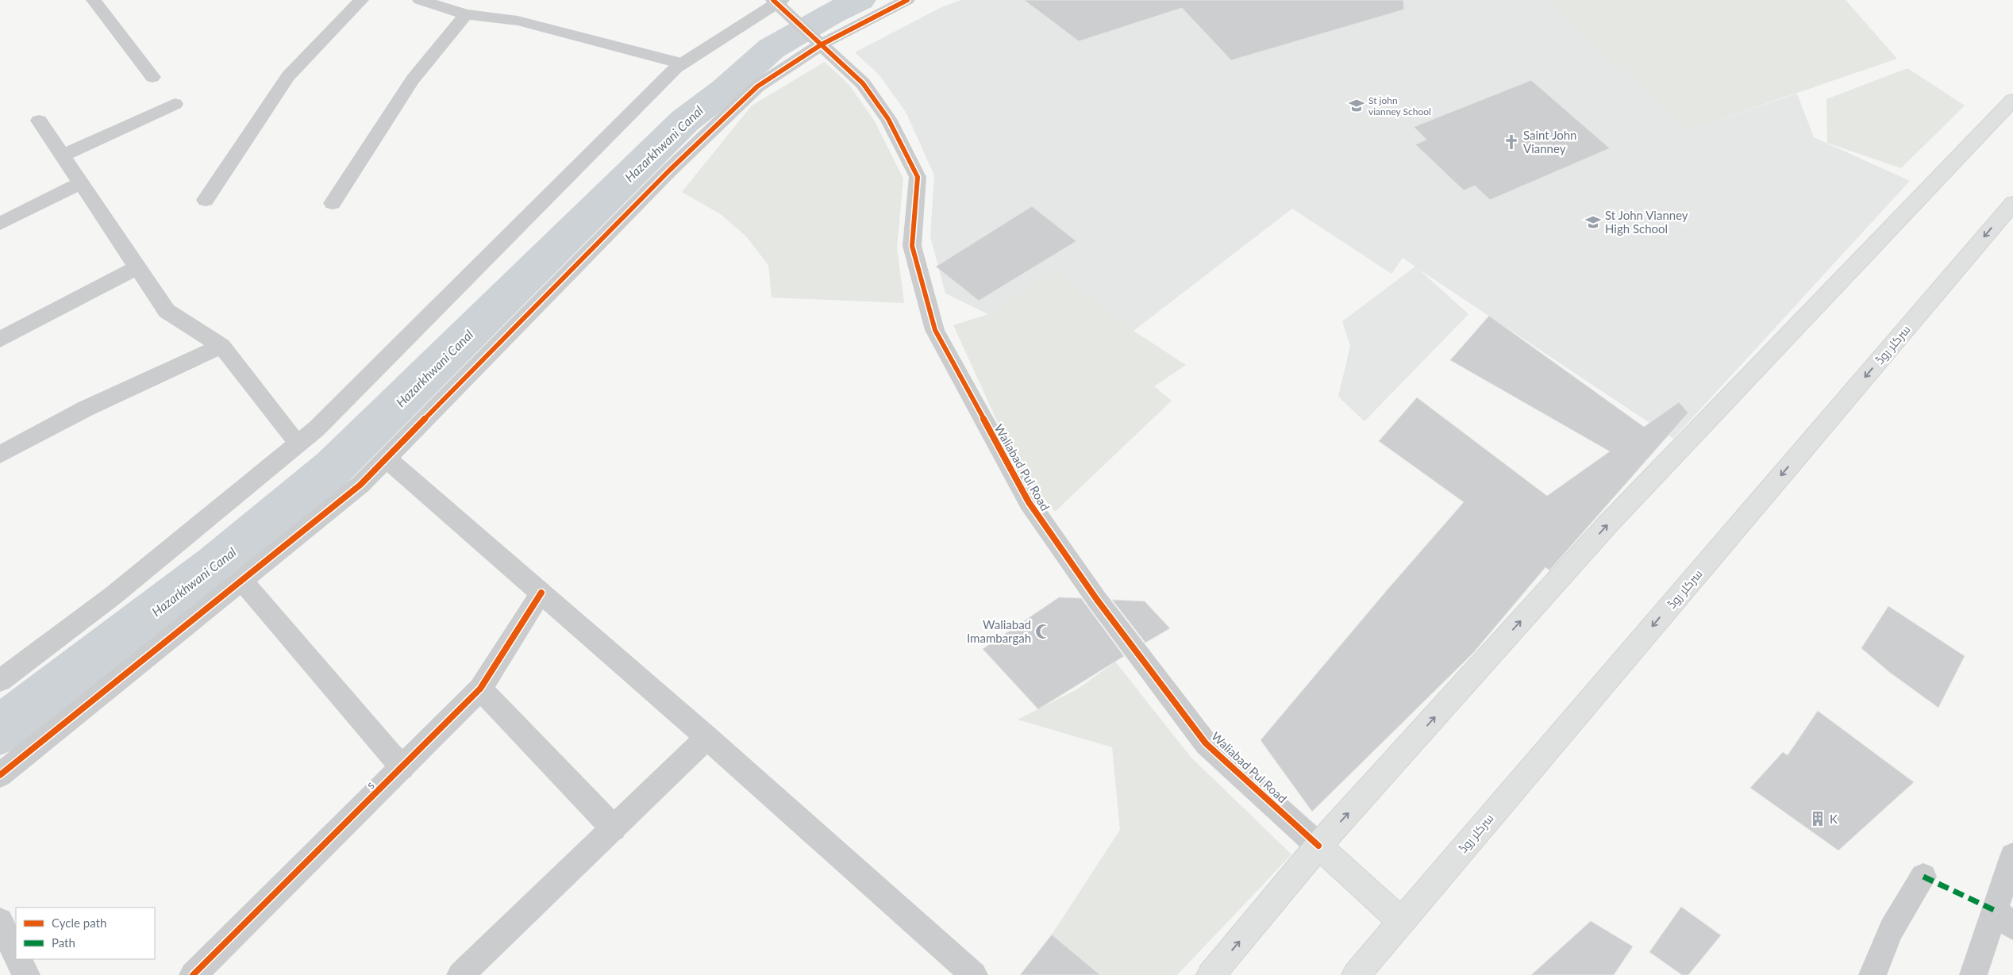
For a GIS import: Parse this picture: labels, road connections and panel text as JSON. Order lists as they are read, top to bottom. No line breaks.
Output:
{"streets":{"main road":["سرکلر روڈ","Waliabad Pul Road"],"street":["s"]},"crossings":[["سرکلر روڈ","Waliabad Pul Road"]],"water":["Hazarkhwani Canal"],"places":{"school or university":["St john vianney School","St John Vianney High School"],"church":["Saint John Vianney"],"mosque":["Waliabad Imambargah"],"building":["K"]},"legend":["Cycle path","Path"]}
